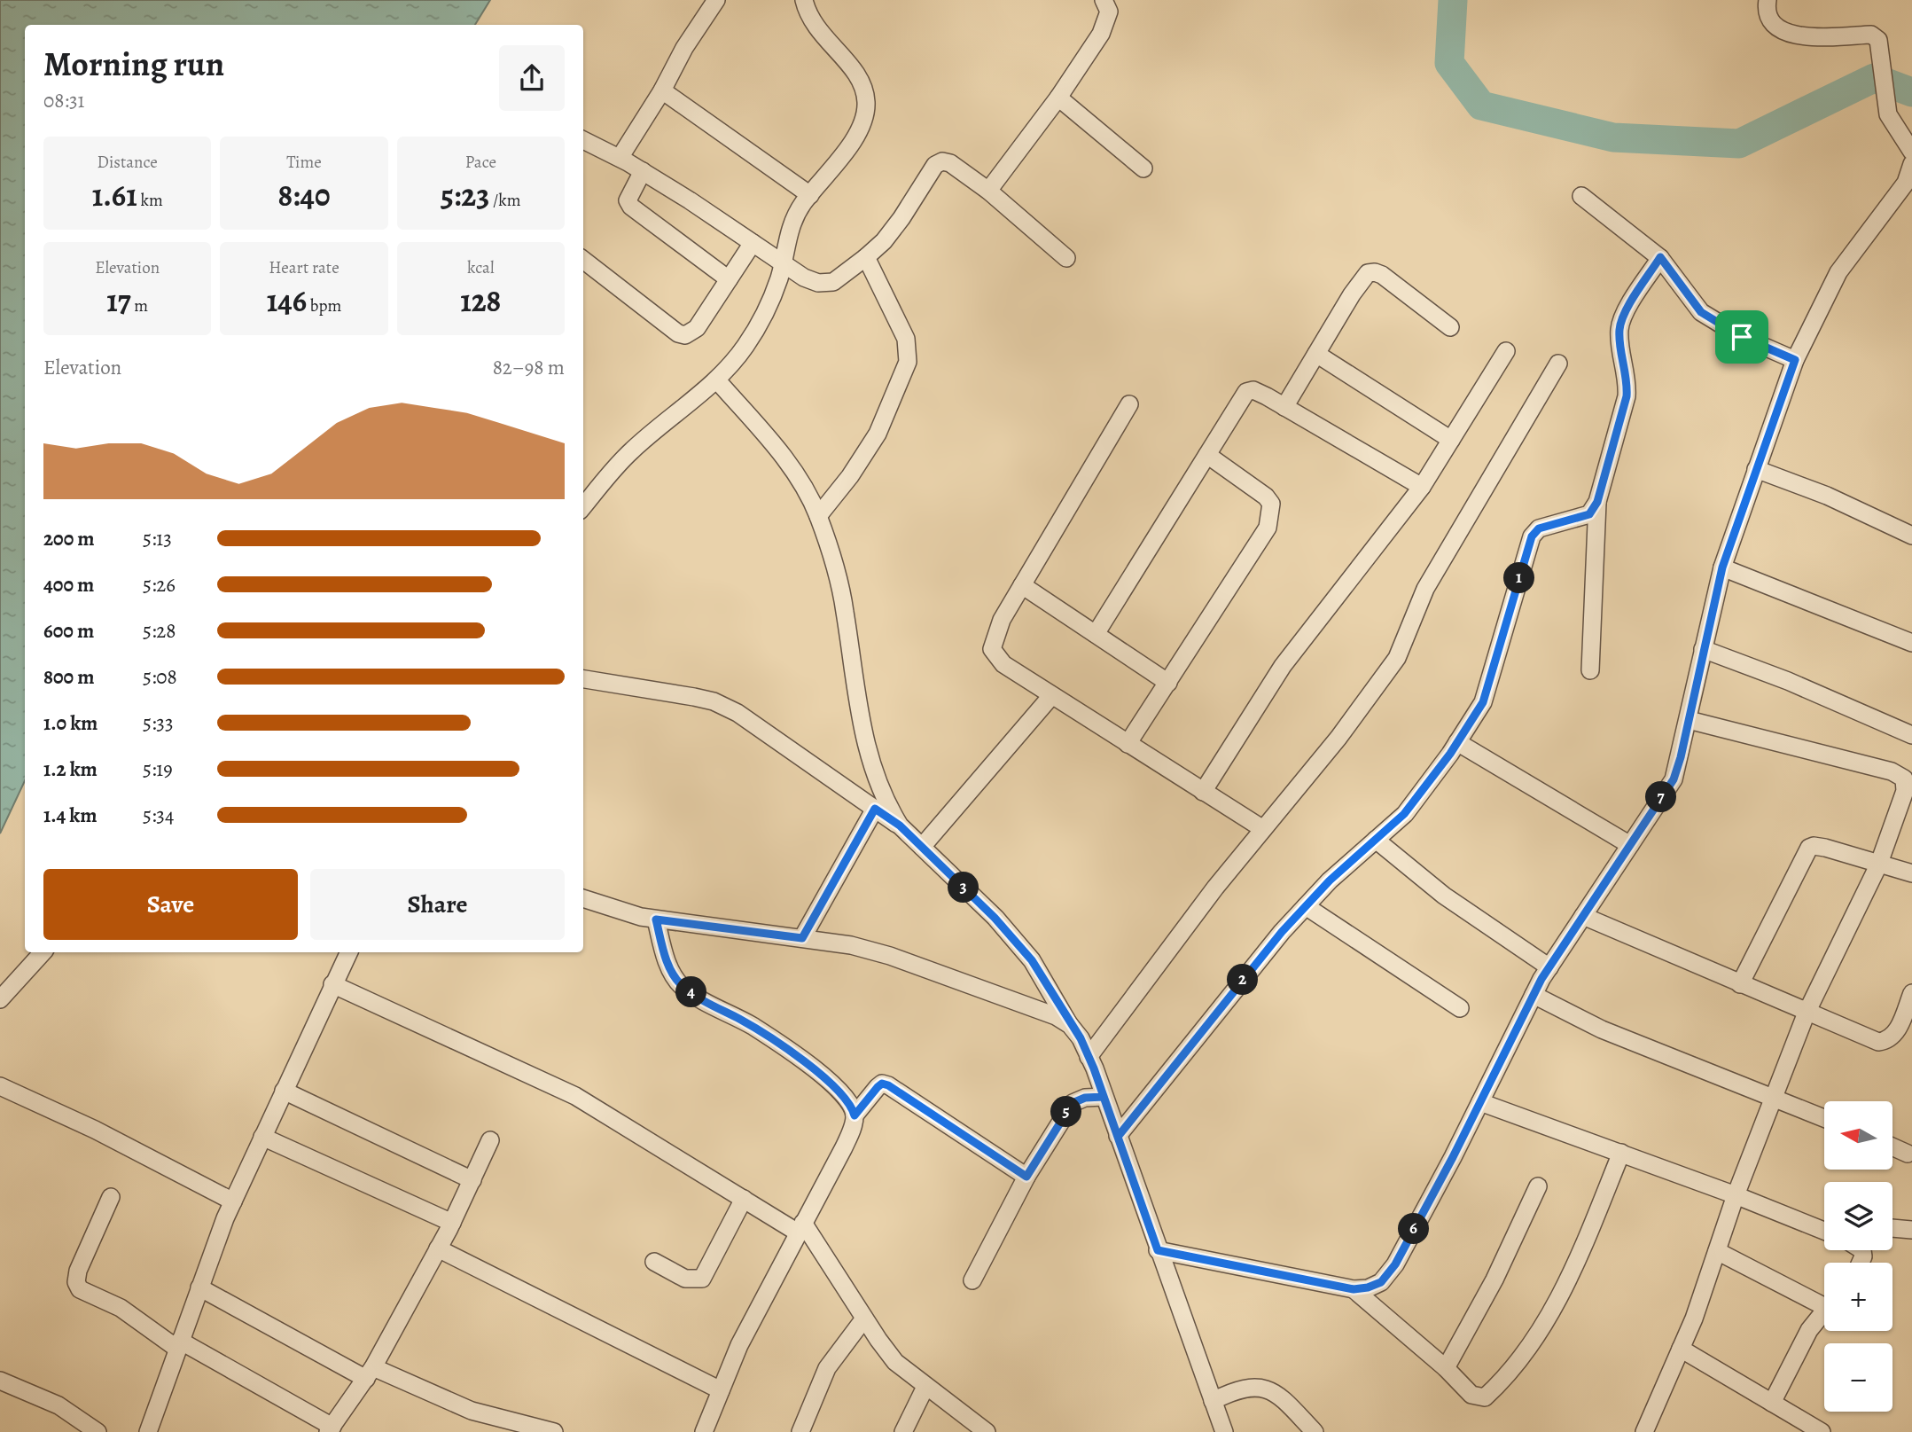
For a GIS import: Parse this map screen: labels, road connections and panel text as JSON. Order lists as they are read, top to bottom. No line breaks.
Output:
{"north":"left","page":{"heading":["Morning run","08:31"],"stats":[["Distance","1.61 km"],["Time","8:40"],["Pace","5:23 /km"],["Elevation","17 m"],["Heart rate","146 bpm"],["kcal","128"]],"chart":["Elevation","82–98 m"],"list":[{"name":"200 m","note":"5:13"},{"name":"400 m","note":"5:26"},{"name":"600 m","note":"5:28"},{"name":"800 m","note":"5:08"},{"name":"1.0 km","note":"5:33"},{"name":"1.2 km","note":"5:19"},{"name":"1.4 km","note":"5:34"}],"pins":["1","7","3","2","4","5","6"],"buttons":["Save","Share"],"map_buttons":["+","−"]}}
